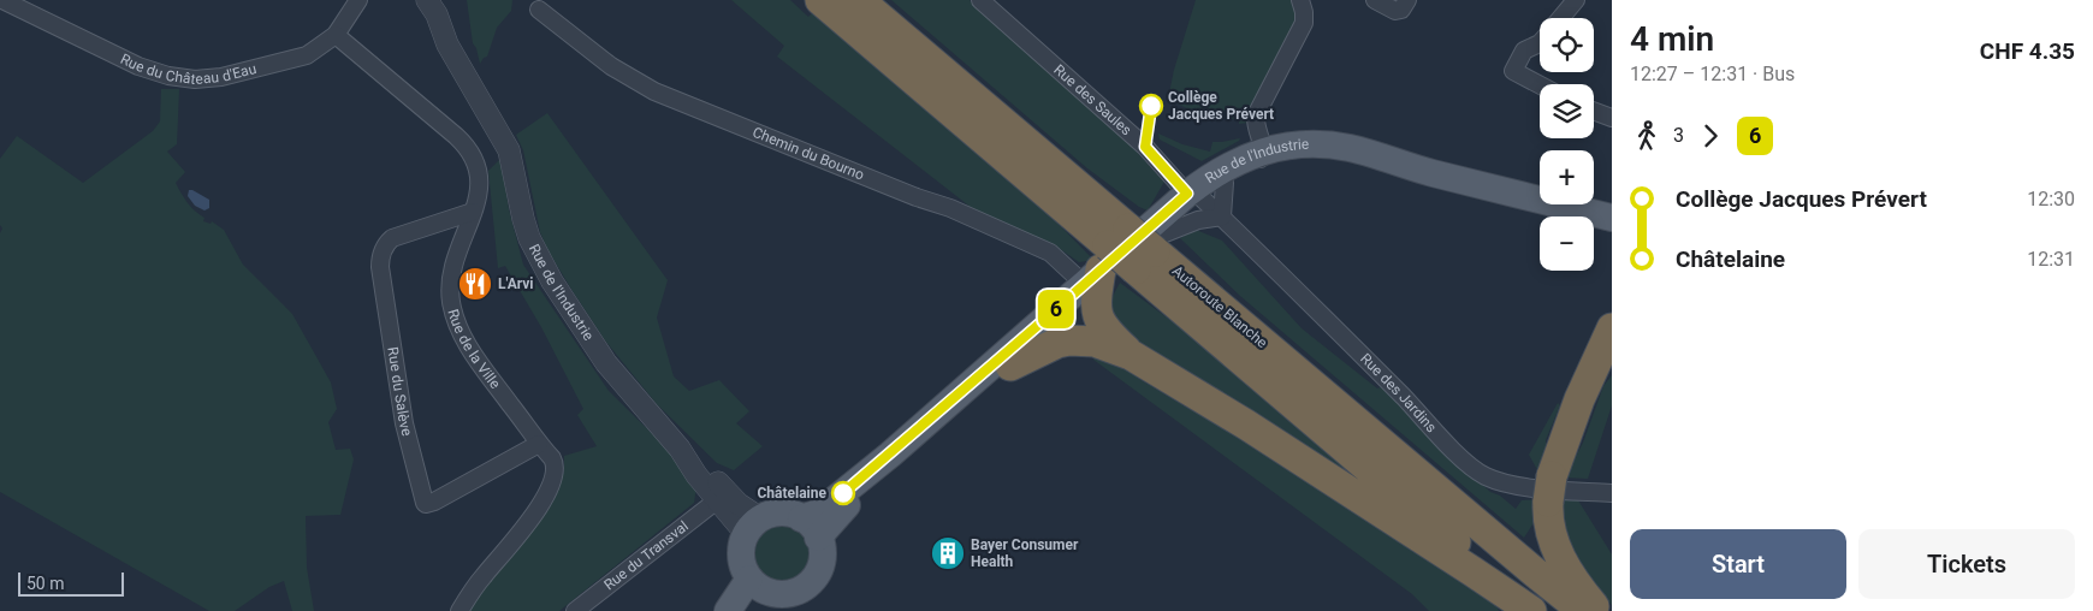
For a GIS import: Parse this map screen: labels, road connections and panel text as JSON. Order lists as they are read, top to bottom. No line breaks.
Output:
{"streets":{"highway":["Autoroute Blanche"],"main road":["Rue de l'Industrie"],"street":["Rue du Château d'Eau","Rue des Saules","Chemin du Bourno","Rue de la Ville","Rue du Salève","Rue des Jardins","Rue du Transval"]},"crossings":[["Rue du Château d'Eau","Rue de la Ville"],["Rue des Saules","Rue de l'Industrie"],["Rue des Saules","Rue des Jardins"],["Chemin du Bourno","Rue de l'Industrie"],["Chemin du Bourno","Autoroute Blanche"],["Rue de l'Industrie","Autoroute Blanche"],["Rue de l'Industrie","Rue des Jardins"],["Rue de l'Industrie","Rue du Transval"],["Rue de la Ville","Rue du Salève"]],"places":{"other":["Collège Jacques Prévert","Châtelaine"],"restaurant":["L'Arvi"],"building":["Bayer Consumer Health"]},"lines":["bus line 6"],"scale_bar":"50 m","page":{"on_map":"6","heading":["4 min","12:27 – 12:31 · Bus","CHF 4.35"],"map_buttons":["+","−"],"legs":["3","6"],"list":[{"name":"Collège Jacques Prévert","value":"12:30"},{"name":"Châtelaine","value":"12:31"}],"buttons":["Start","Tickets"],"scale":"50 m"}}
